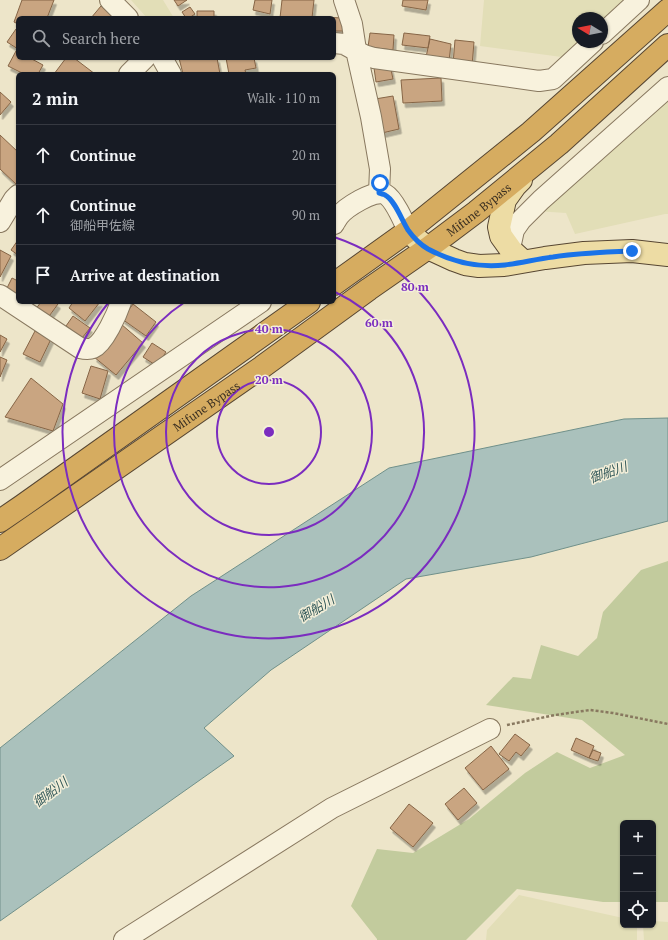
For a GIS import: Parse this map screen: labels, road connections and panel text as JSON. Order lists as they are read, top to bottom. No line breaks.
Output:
{"streets":{"highway":["Mifune Bypass"]},"water":["御船川"],"north":"left","page":{"search":"Search here","heading":["2 min","Walk · 110 m"],"list":[["Continue","20 m"],["Continue","御船甲佐線","90 m"],"Arrive at destination"],"map_buttons":["+","−"]},"rings":["80 m","60 m","40 m","20 m"]}
